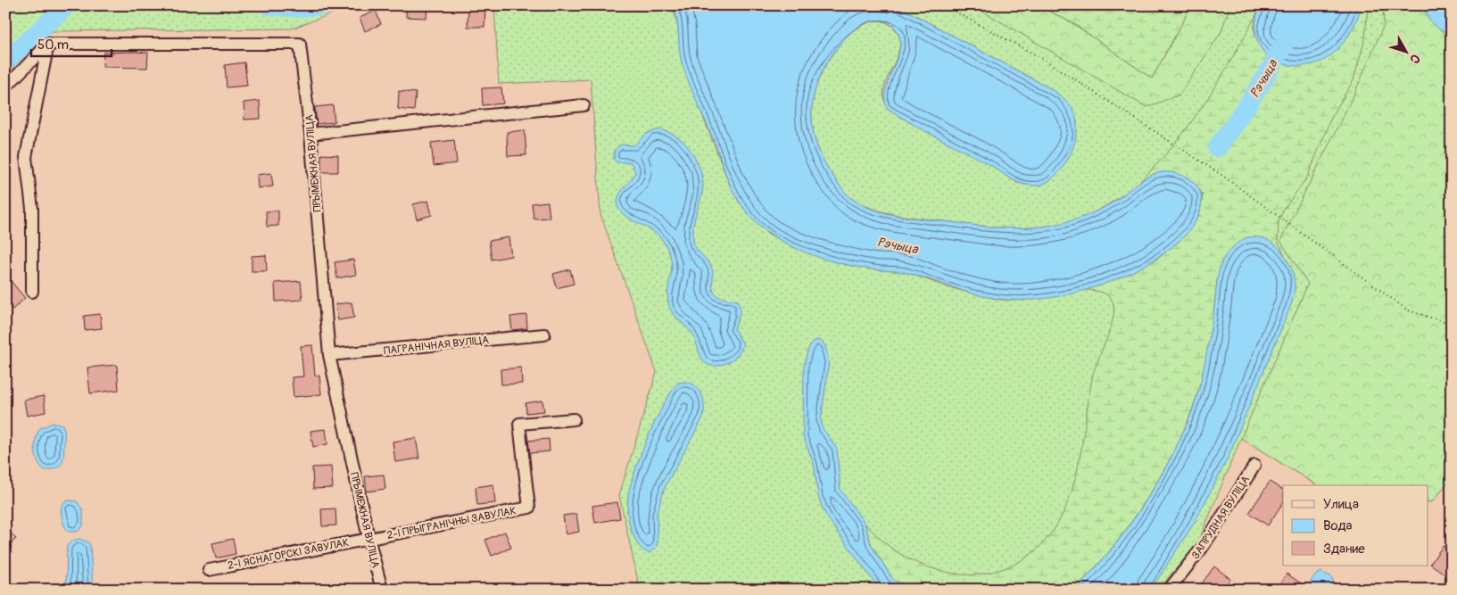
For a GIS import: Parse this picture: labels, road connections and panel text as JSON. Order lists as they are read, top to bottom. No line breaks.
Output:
{"streets":{"street":["ПРЫМЕЖНАЯ ВУЛІЦА","ПАГРАНІЧНАЯ ВУЛІЦА","ЗАПРУДНАЯ ВУЛІЦА","2-І ПРЫГРАНІЧНЫ ЗАВУЛАК","2-І ЯСНАГОРСКІ ЗАВУЛАК"]},"crossings":[["ПРЫМЕЖНАЯ ВУЛІЦА","ПАГРАНІЧНАЯ ВУЛІЦА"],["ПРЫМЕЖНАЯ ВУЛІЦА","2-І ПРЫГРАНІЧНЫ ЗАВУЛАК"],["ПРЫМЕЖНАЯ ВУЛІЦА","2-І ЯСНАГОРСКІ ЗАВУЛАК"],["2-І ПРЫГРАНІЧНЫ ЗАВУЛАК","2-І ЯСНАГОРСКІ ЗАВУЛАК"]],"water":["Рэчыца"],"legend":["Улица","Вода","Здание"],"scale_bar":"50 m","north":"bottom right"}
